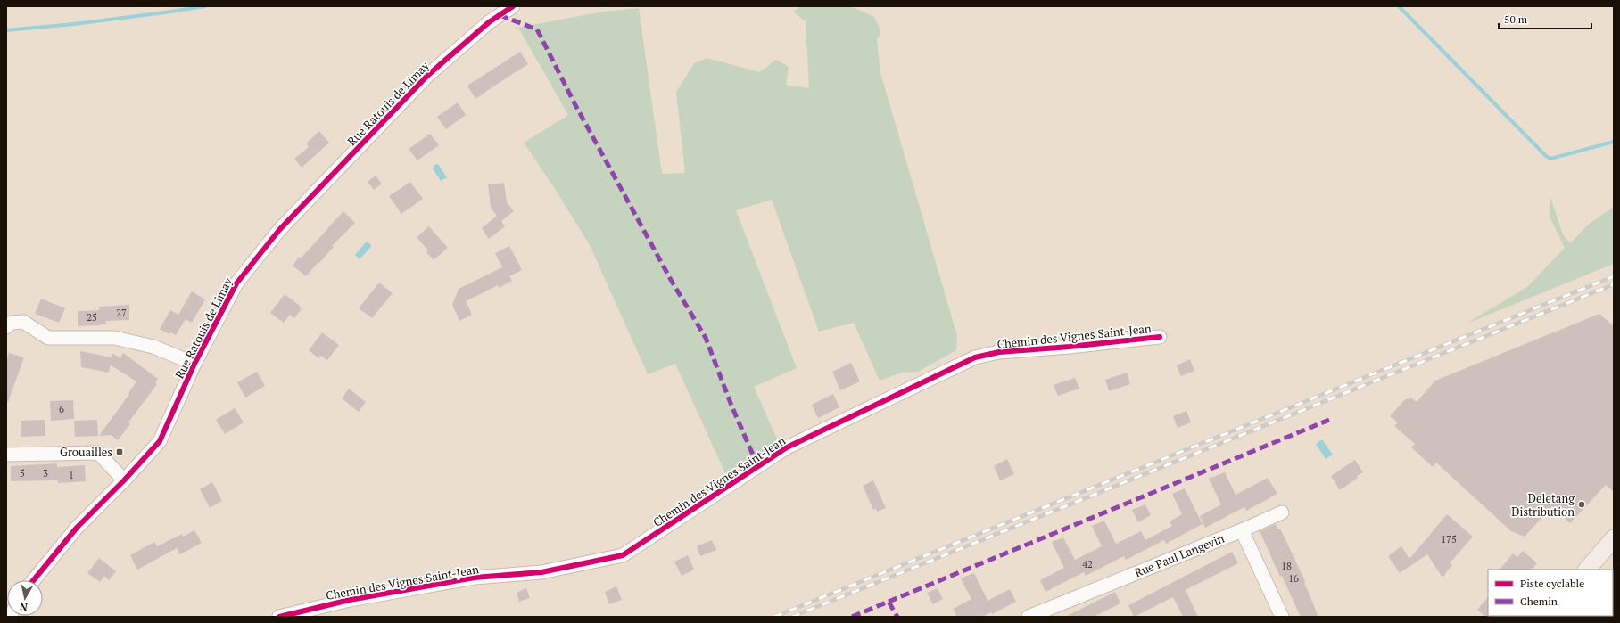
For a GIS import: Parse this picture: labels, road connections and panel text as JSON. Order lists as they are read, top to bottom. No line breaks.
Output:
{"streets":{"street":["Rue Ratouis de Limay","Chemin des Vignes Saint-Jean","Rue Paul Langevin"]},"places":{"transit":["Grouailles"],"other":["Deletang Distribution"]},"house_numbers":["27","25","6","5","3","1","175","42","18","16"],"legend":["Piste cyclable","Chemin"],"scale_bar":"50 m","north":"bottom"}
